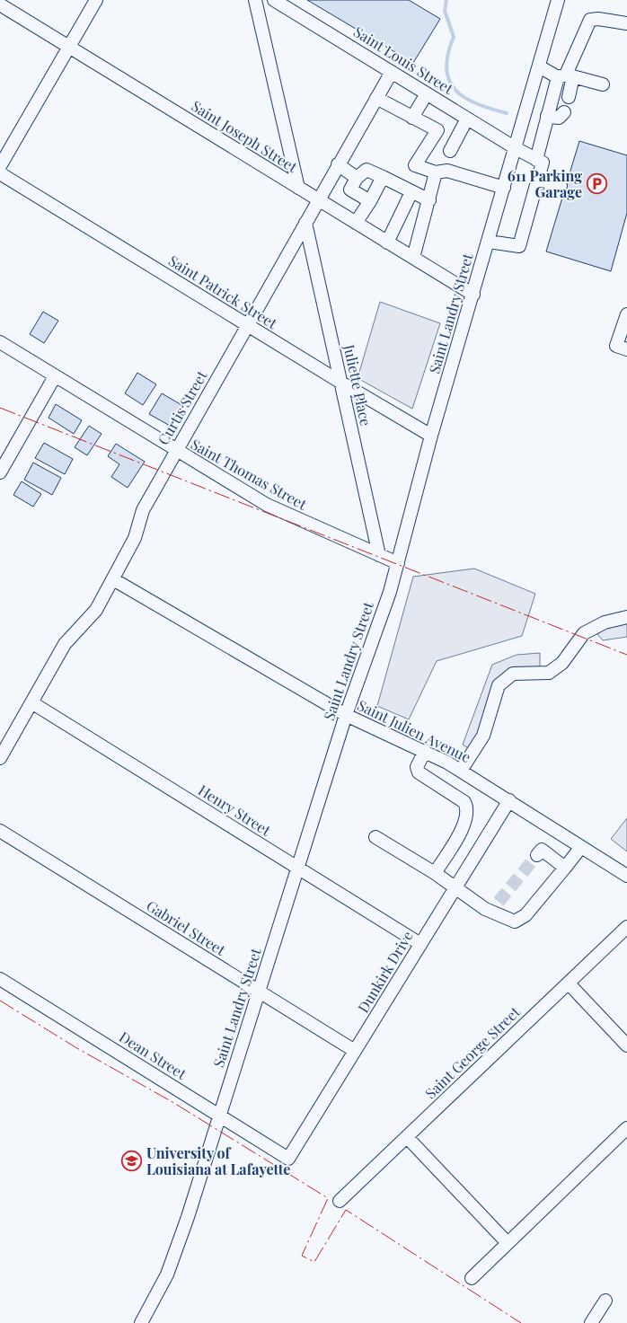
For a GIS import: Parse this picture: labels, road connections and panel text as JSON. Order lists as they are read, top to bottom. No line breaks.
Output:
{"streets":{"street":["Saint Louis Street","Saint Joseph Street","Saint Patrick Street","Saint Landry Street","Juliette Place","Curtis Street","Saint Thomas Street","Saint Julien Avenue","Henry Street","Gabriel Street","Dunkirk Drive","Saint George Street","Dean Street"]},"crossings":[["Saint Louis Street","Saint Landry Street"],["Saint Louis Street","Curtis Street"],["Saint Joseph Street","Saint Landry Street"],["Saint Joseph Street","Curtis Street"],["Saint Patrick Street","Saint Landry Street"],["Saint Patrick Street","Juliette Place"],["Saint Patrick Street","Curtis Street"],["Saint Landry Street","Saint Thomas Street"],["Saint Landry Street","Saint Julien Avenue"],["Saint Landry Street","Henry Street"],["Saint Landry Street","Gabriel Street"],["Saint Landry Street","Dean Street"],["Juliette Place","Curtis Street"],["Juliette Place","Saint Thomas Street"],["Curtis Street","Saint Thomas Street"],["Curtis Street","Saint Julien Avenue"],["Curtis Street","Henry Street"],["Saint Julien Avenue","Dunkirk Drive"],["Henry Street","Dunkirk Drive"],["Gabriel Street","Dunkirk Drive"],["Dunkirk Drive","Dean Street"]],"places":{"parking":["611 Parking Garage"],"school or university":["University of Louisiana at Lafayette"]}}
